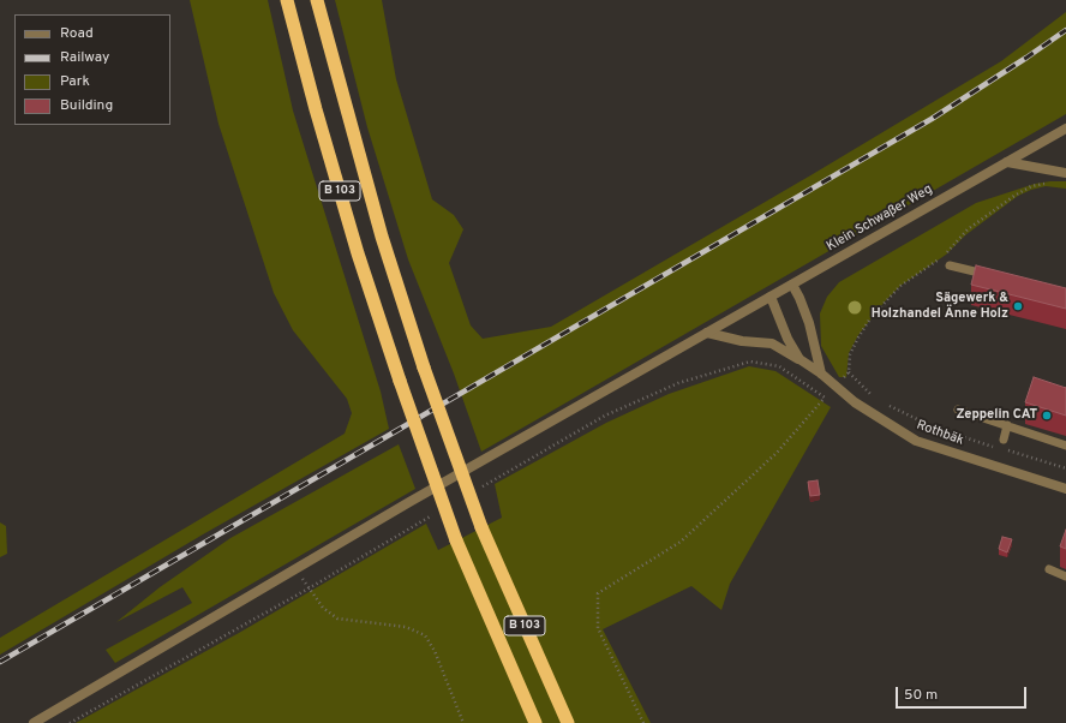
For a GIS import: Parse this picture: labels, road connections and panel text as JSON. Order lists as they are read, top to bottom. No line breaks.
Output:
{"streets":{"highway":["B 103"],"street":["Klein Schwaßer Weg","Rothbäk"]},"crossings":[["Klein Schwaßer Weg","Rothbäk"]],"places":["Sägewerk & Holzhandel Änne Holz","Zeppelin CAT"],"legend":["Road","Railway","Park","Building"],"scale_bar":"50 m"}
